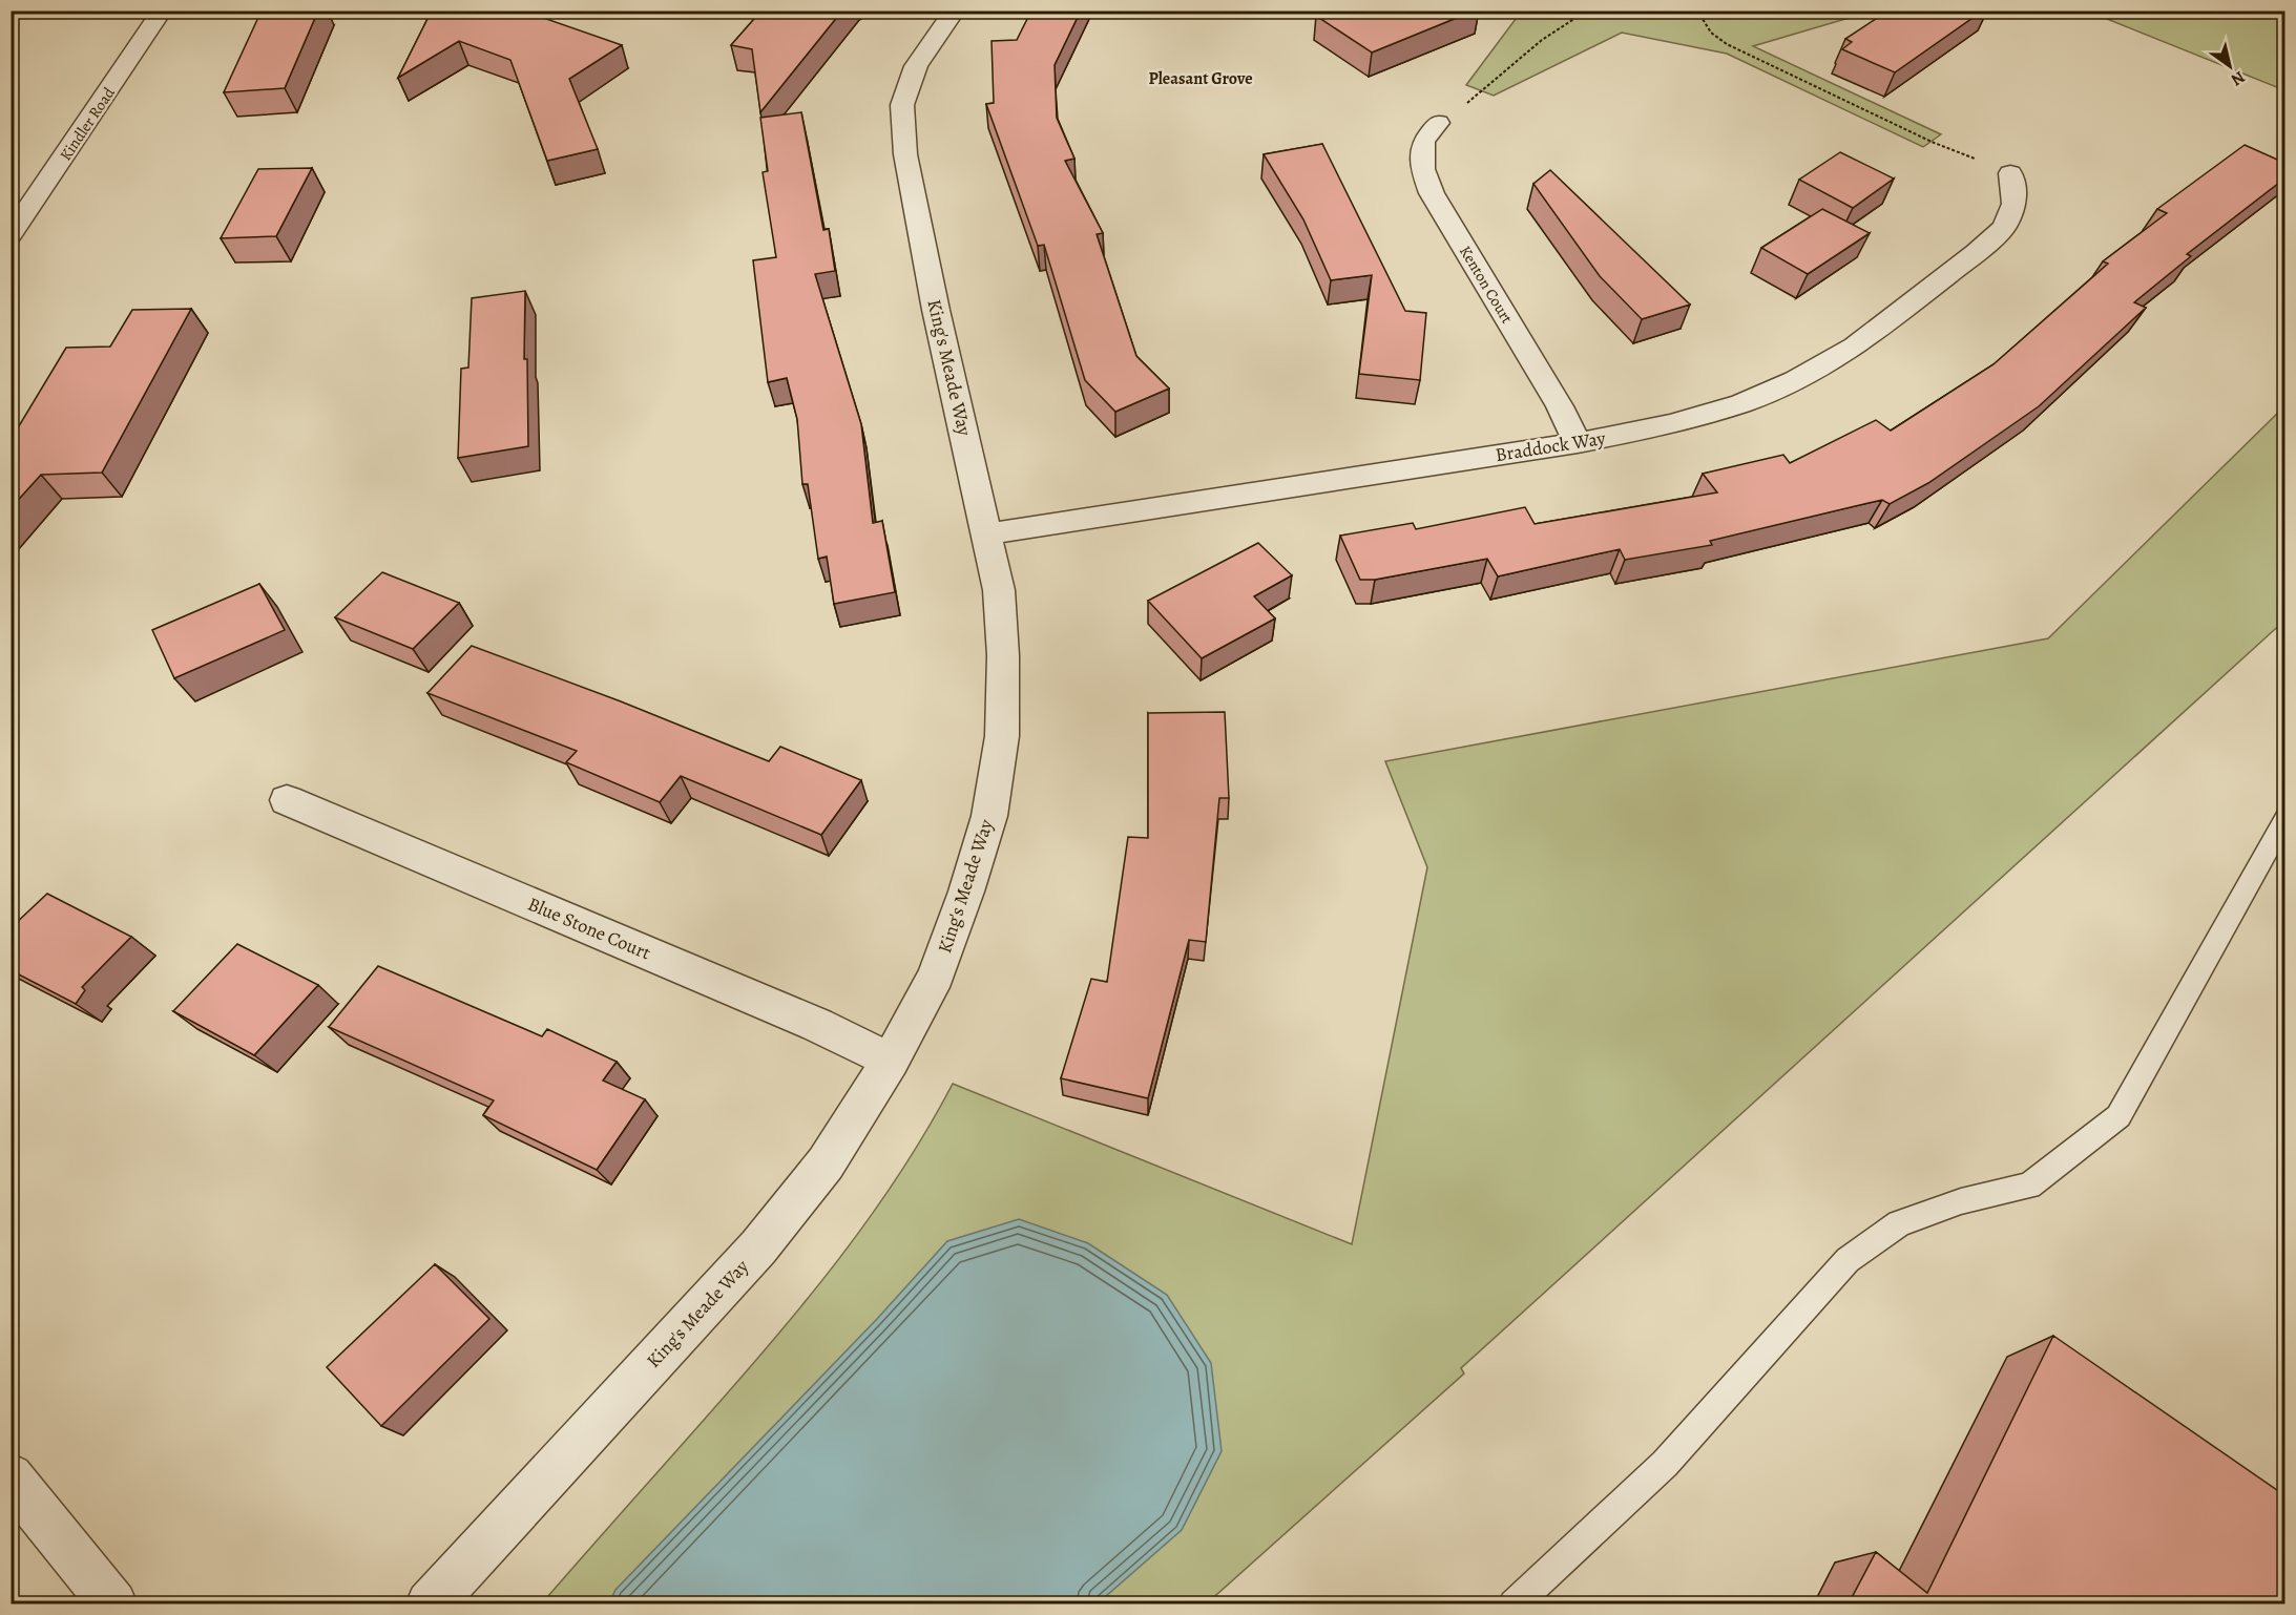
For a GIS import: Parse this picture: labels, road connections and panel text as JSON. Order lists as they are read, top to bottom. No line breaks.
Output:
{"streets":{"street":["Kindler Road","Kenton Court","King's Meade Way","Braddock Way","Blue Stone Court"]},"crossings":[["Kenton Court","Braddock Way"],["King's Meade Way","Braddock Way"],["King's Meade Way","Blue Stone Court"]],"districts":["Pleasant Grove"],"north":"bottom right"}
